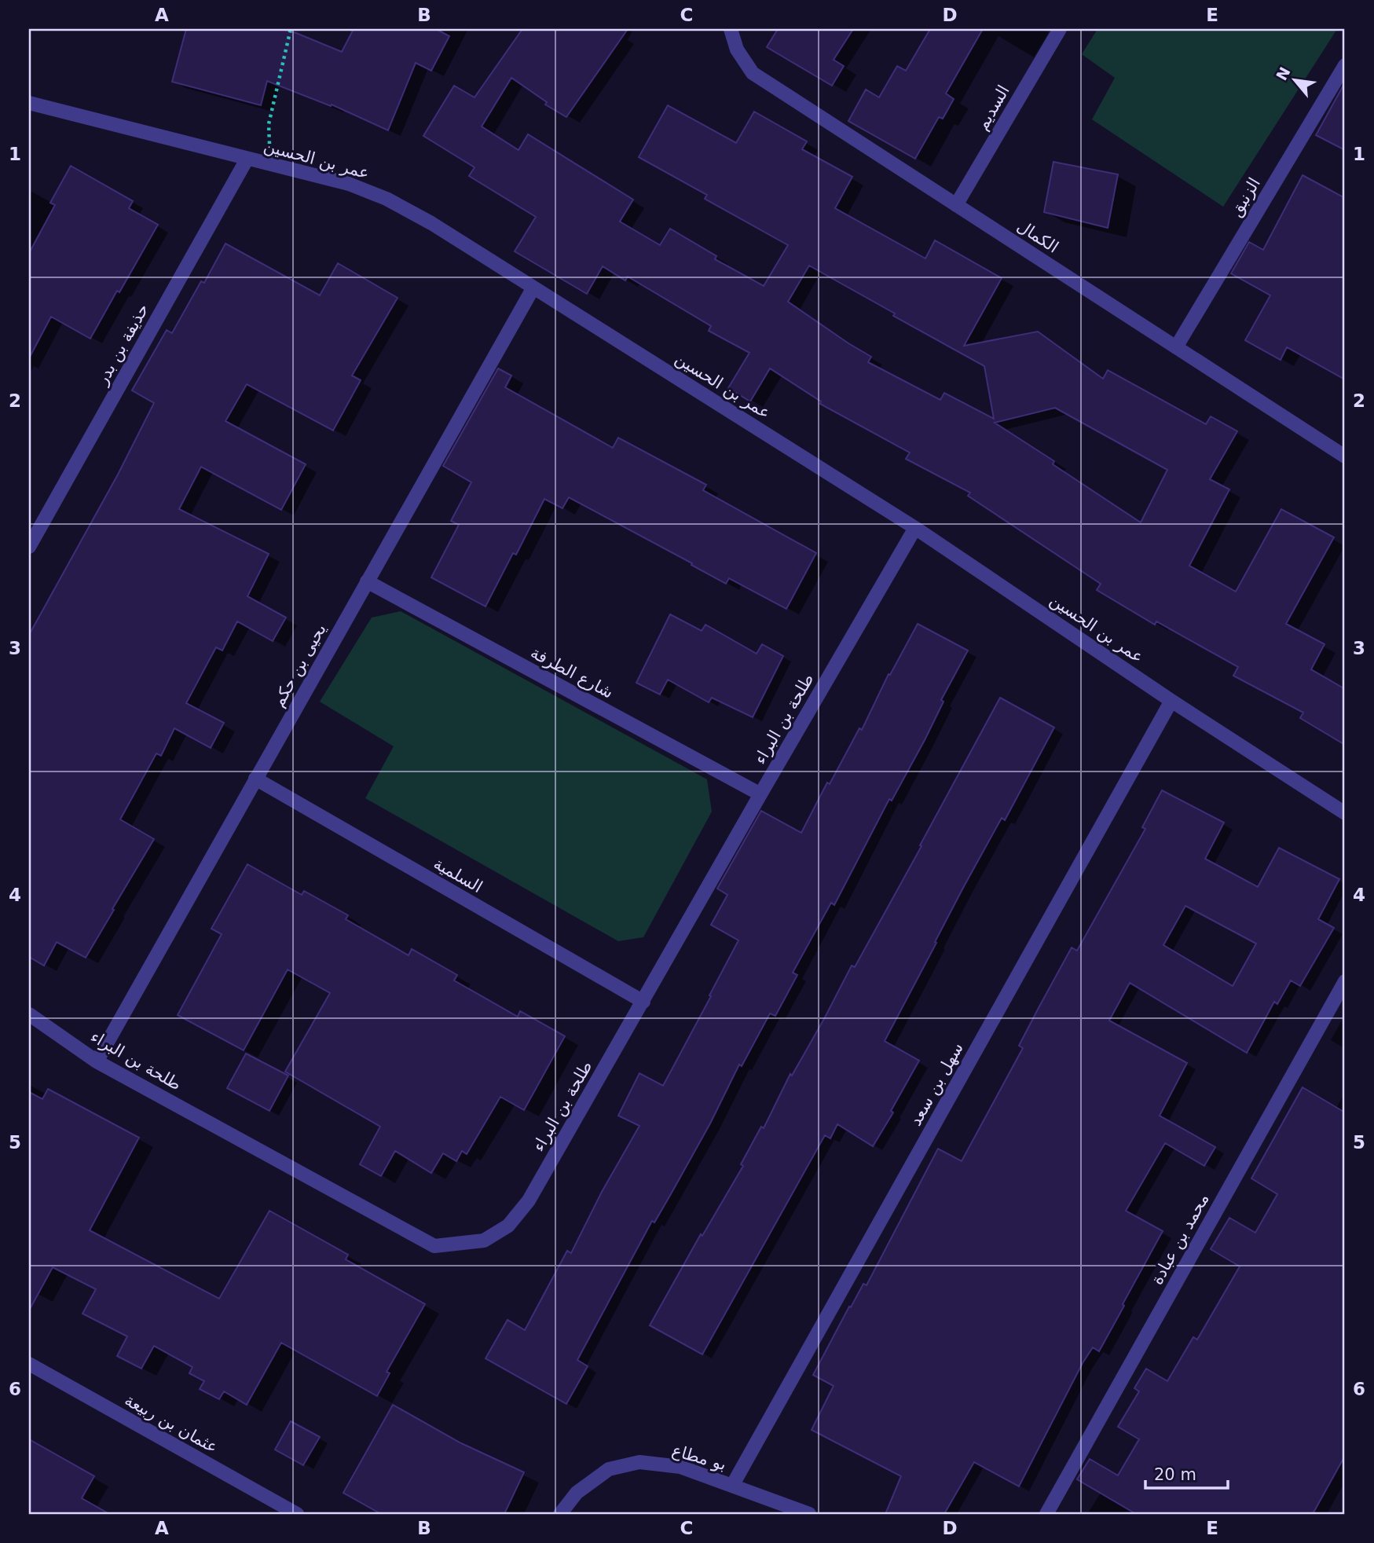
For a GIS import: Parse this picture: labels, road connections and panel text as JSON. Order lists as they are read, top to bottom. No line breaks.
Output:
{"streets":{"street":["السديم","عمر بن الحسين","الزنبق","الكمال","حذيفة بن بدر","يحيى بن حكم","شارع الطرفة","طلحة بن البراء","السلمية","سهل بن سعد","محمد بن عبادة","عثمان بن ربيعة","بو مطاع"]},"crossings":[["السديم","الكمال"],["عمر بن الحسين","حذيفة بن بدر"],["عمر بن الحسين","يحيى بن حكم"],["عمر بن الحسين","طلحة بن البراء"],["عمر بن الحسين","سهل بن سعد"],["الزنبق","الكمال"],["يحيى بن حكم","شارع الطرفة"],["يحيى بن حكم","طلحة بن البراء"],["يحيى بن حكم","السلمية"],["شارع الطرفة","طلحة بن البراء"],["طلحة بن البراء","السلمية"],["سهل بن سعد","بو مطاع"]],"scale_bar":"20 m","north":"top left","grid":{"columns":["A","B","C","D","E"],"rows":["1","2","3","4","5","6"]}}
